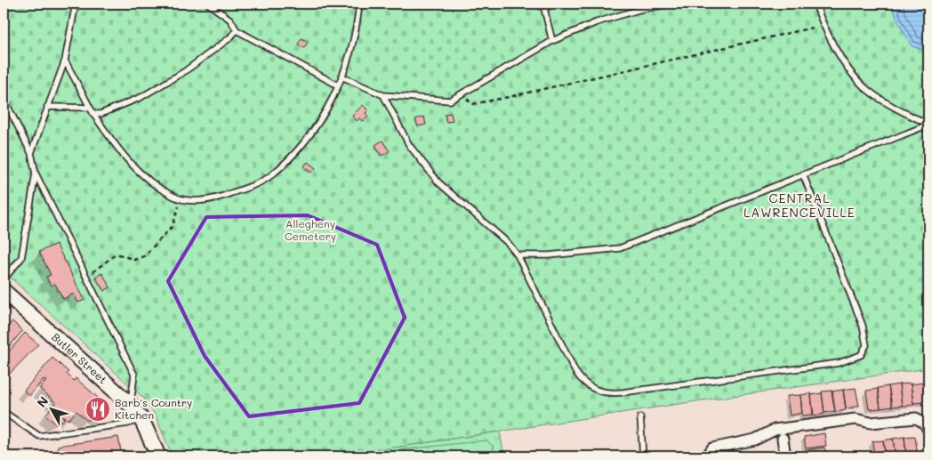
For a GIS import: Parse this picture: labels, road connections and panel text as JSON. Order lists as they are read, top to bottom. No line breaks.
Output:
{"streets":{"main road":["Butler Street"]},"districts":["CENTRAL LAWRENCEVILLE"],"parks":["Allegheny Cemetery"],"places":{"restaurant":["Barb's Country Kitchen"]},"north":"top left"}
